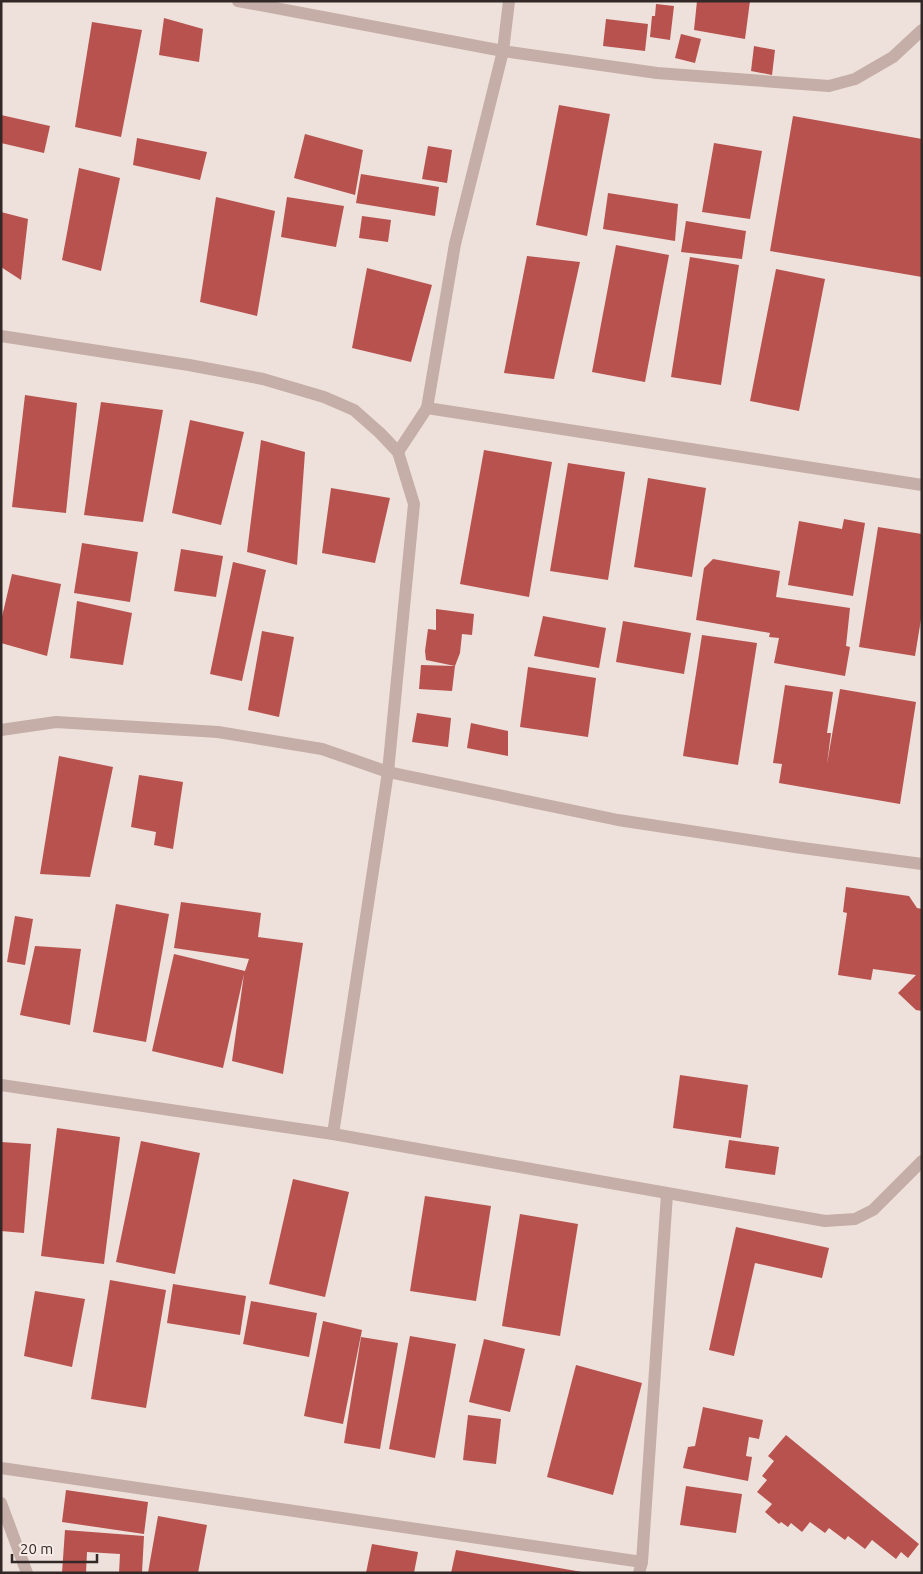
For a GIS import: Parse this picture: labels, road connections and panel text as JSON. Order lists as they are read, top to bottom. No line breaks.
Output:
{"scale_bar":"20 m"}
